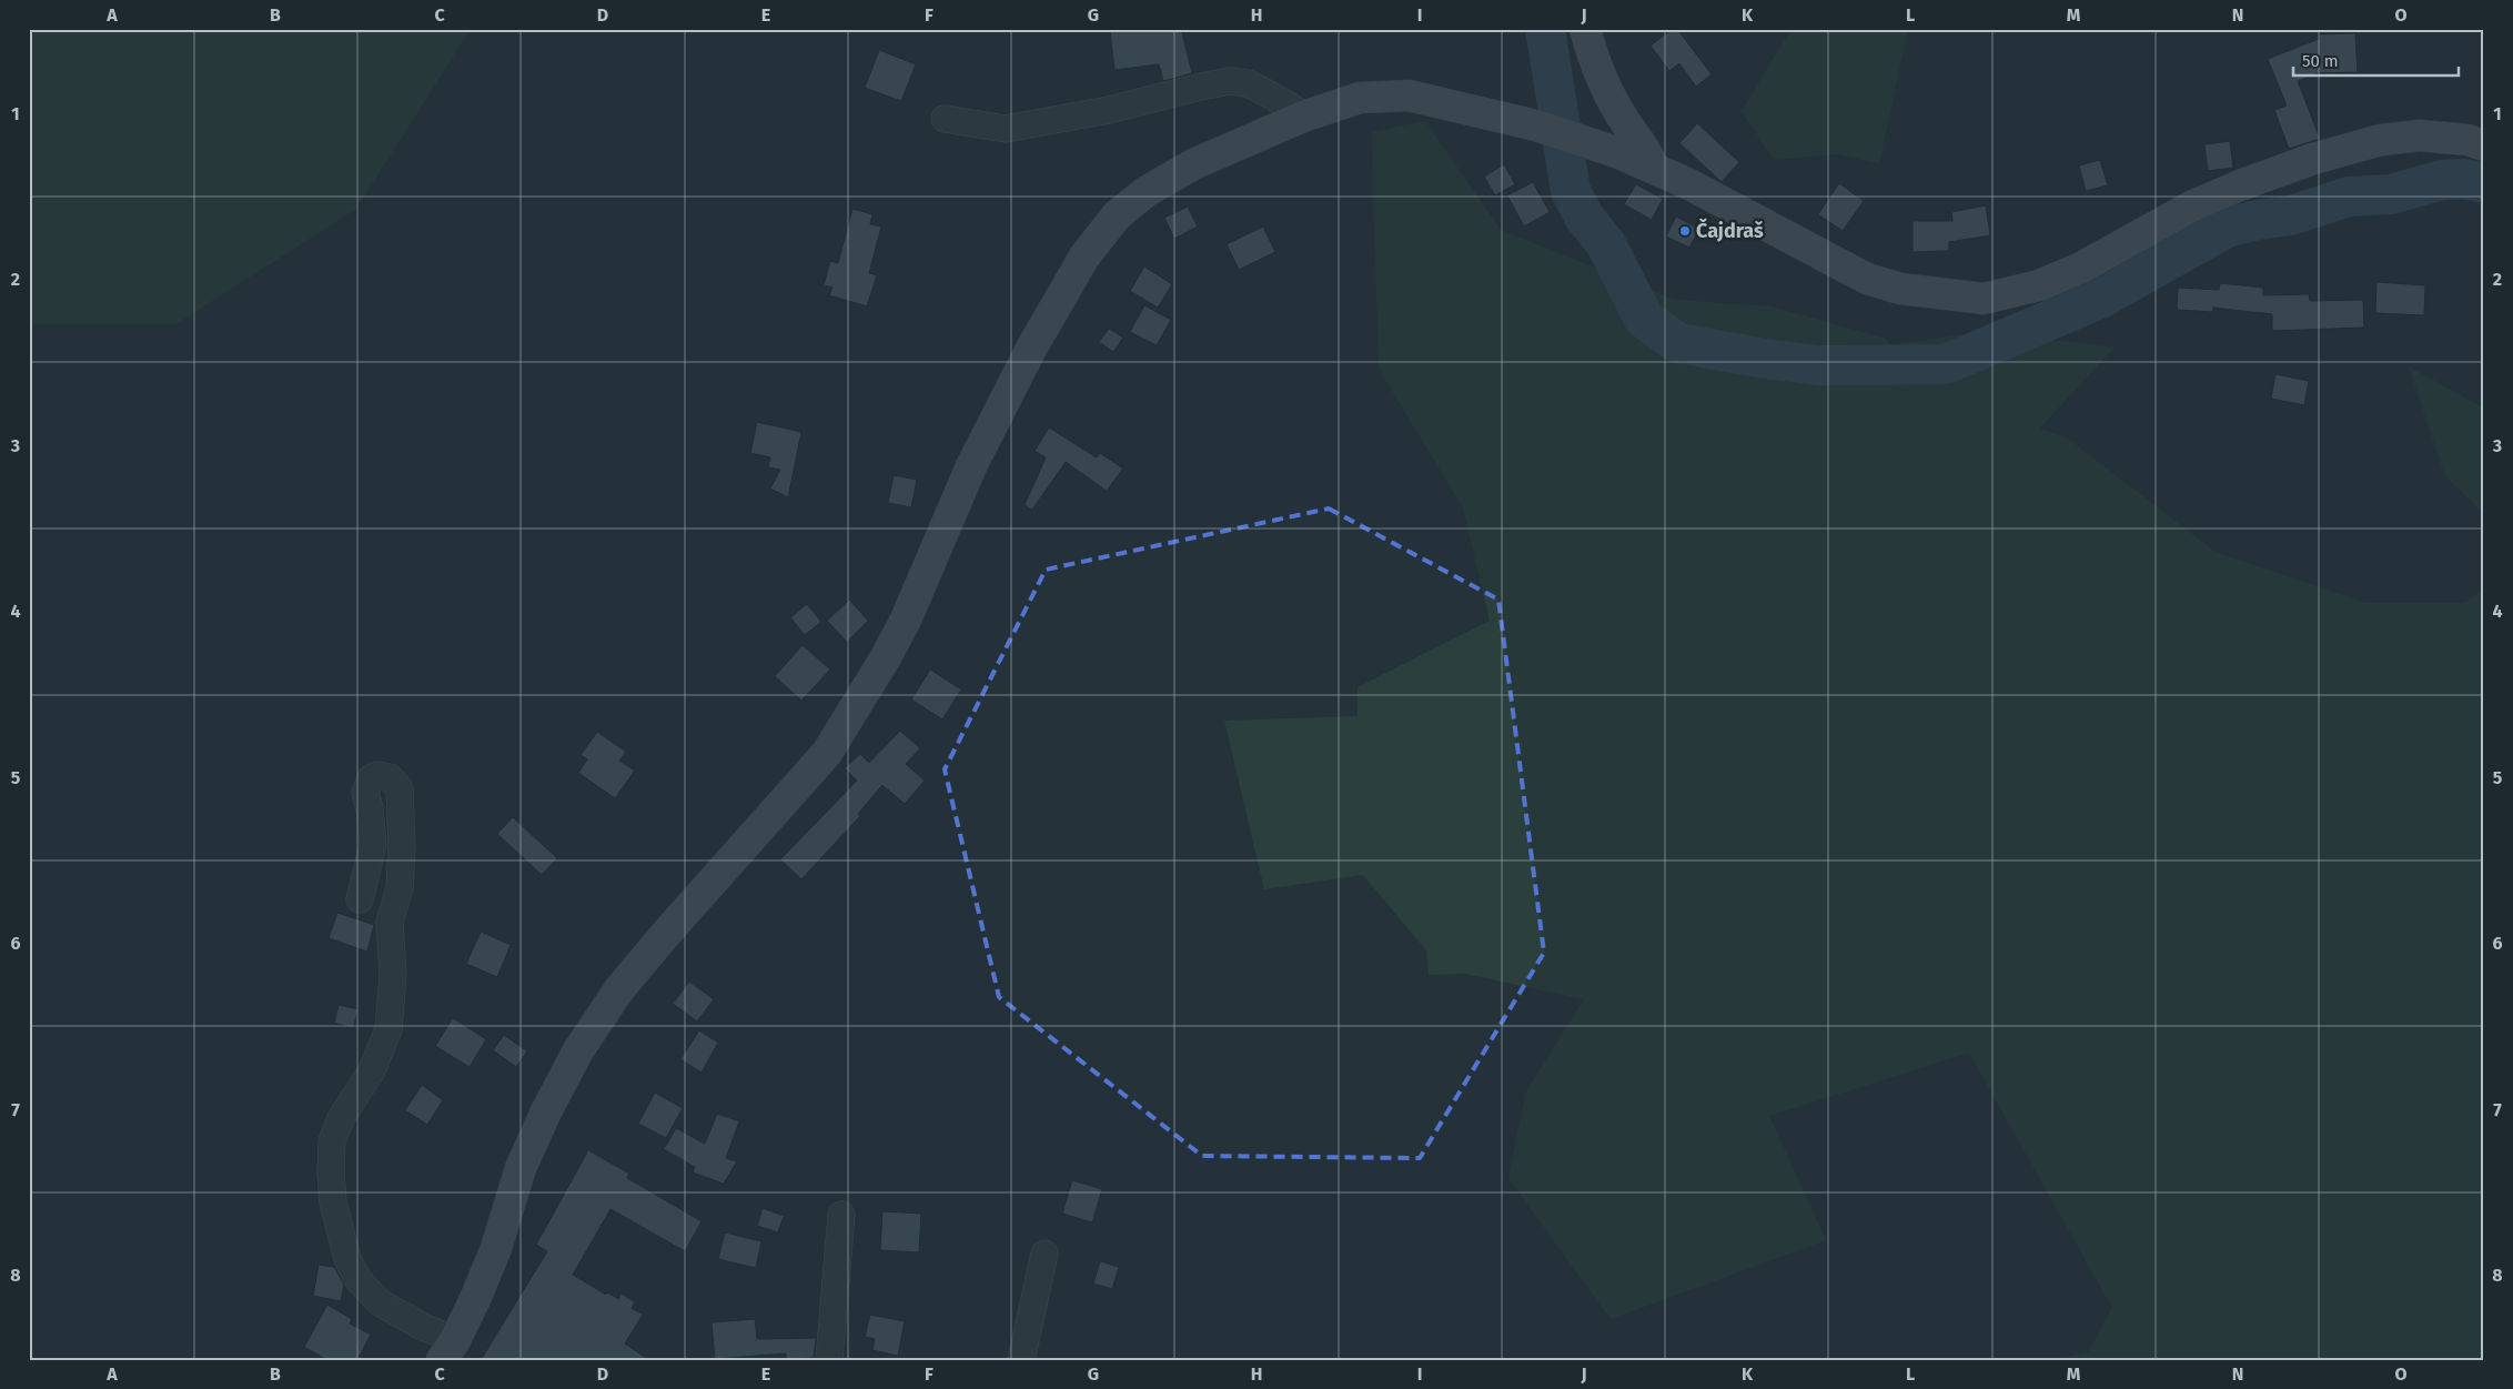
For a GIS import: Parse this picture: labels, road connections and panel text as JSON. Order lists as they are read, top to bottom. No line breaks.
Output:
{"places":["Čajdraš"],"scale_bar":"50 m","grid":{"columns":["A","B","C","D","E","F","G","H","I","J","K","L","M","N","O"],"rows":["1","2","3","4","5","6","7","8"]}}
